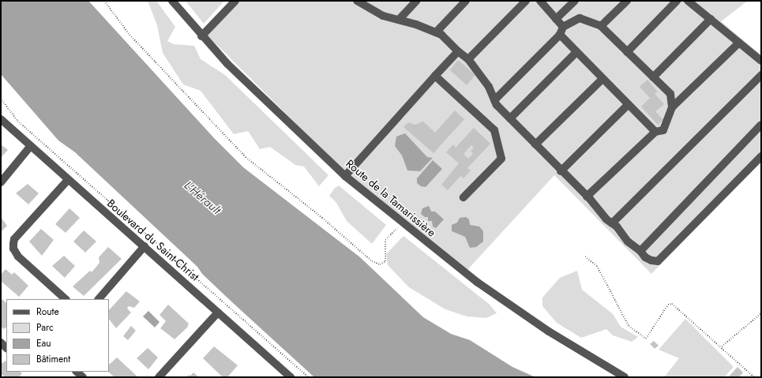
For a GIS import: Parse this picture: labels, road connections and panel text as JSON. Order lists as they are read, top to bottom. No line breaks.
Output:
{"streets":{"street":["Route de la Tamarissière","Boulevard du Saint-Christ"]},"water":["L'Hérault"],"legend":["Route","Parc","Eau","Bâtiment"]}
